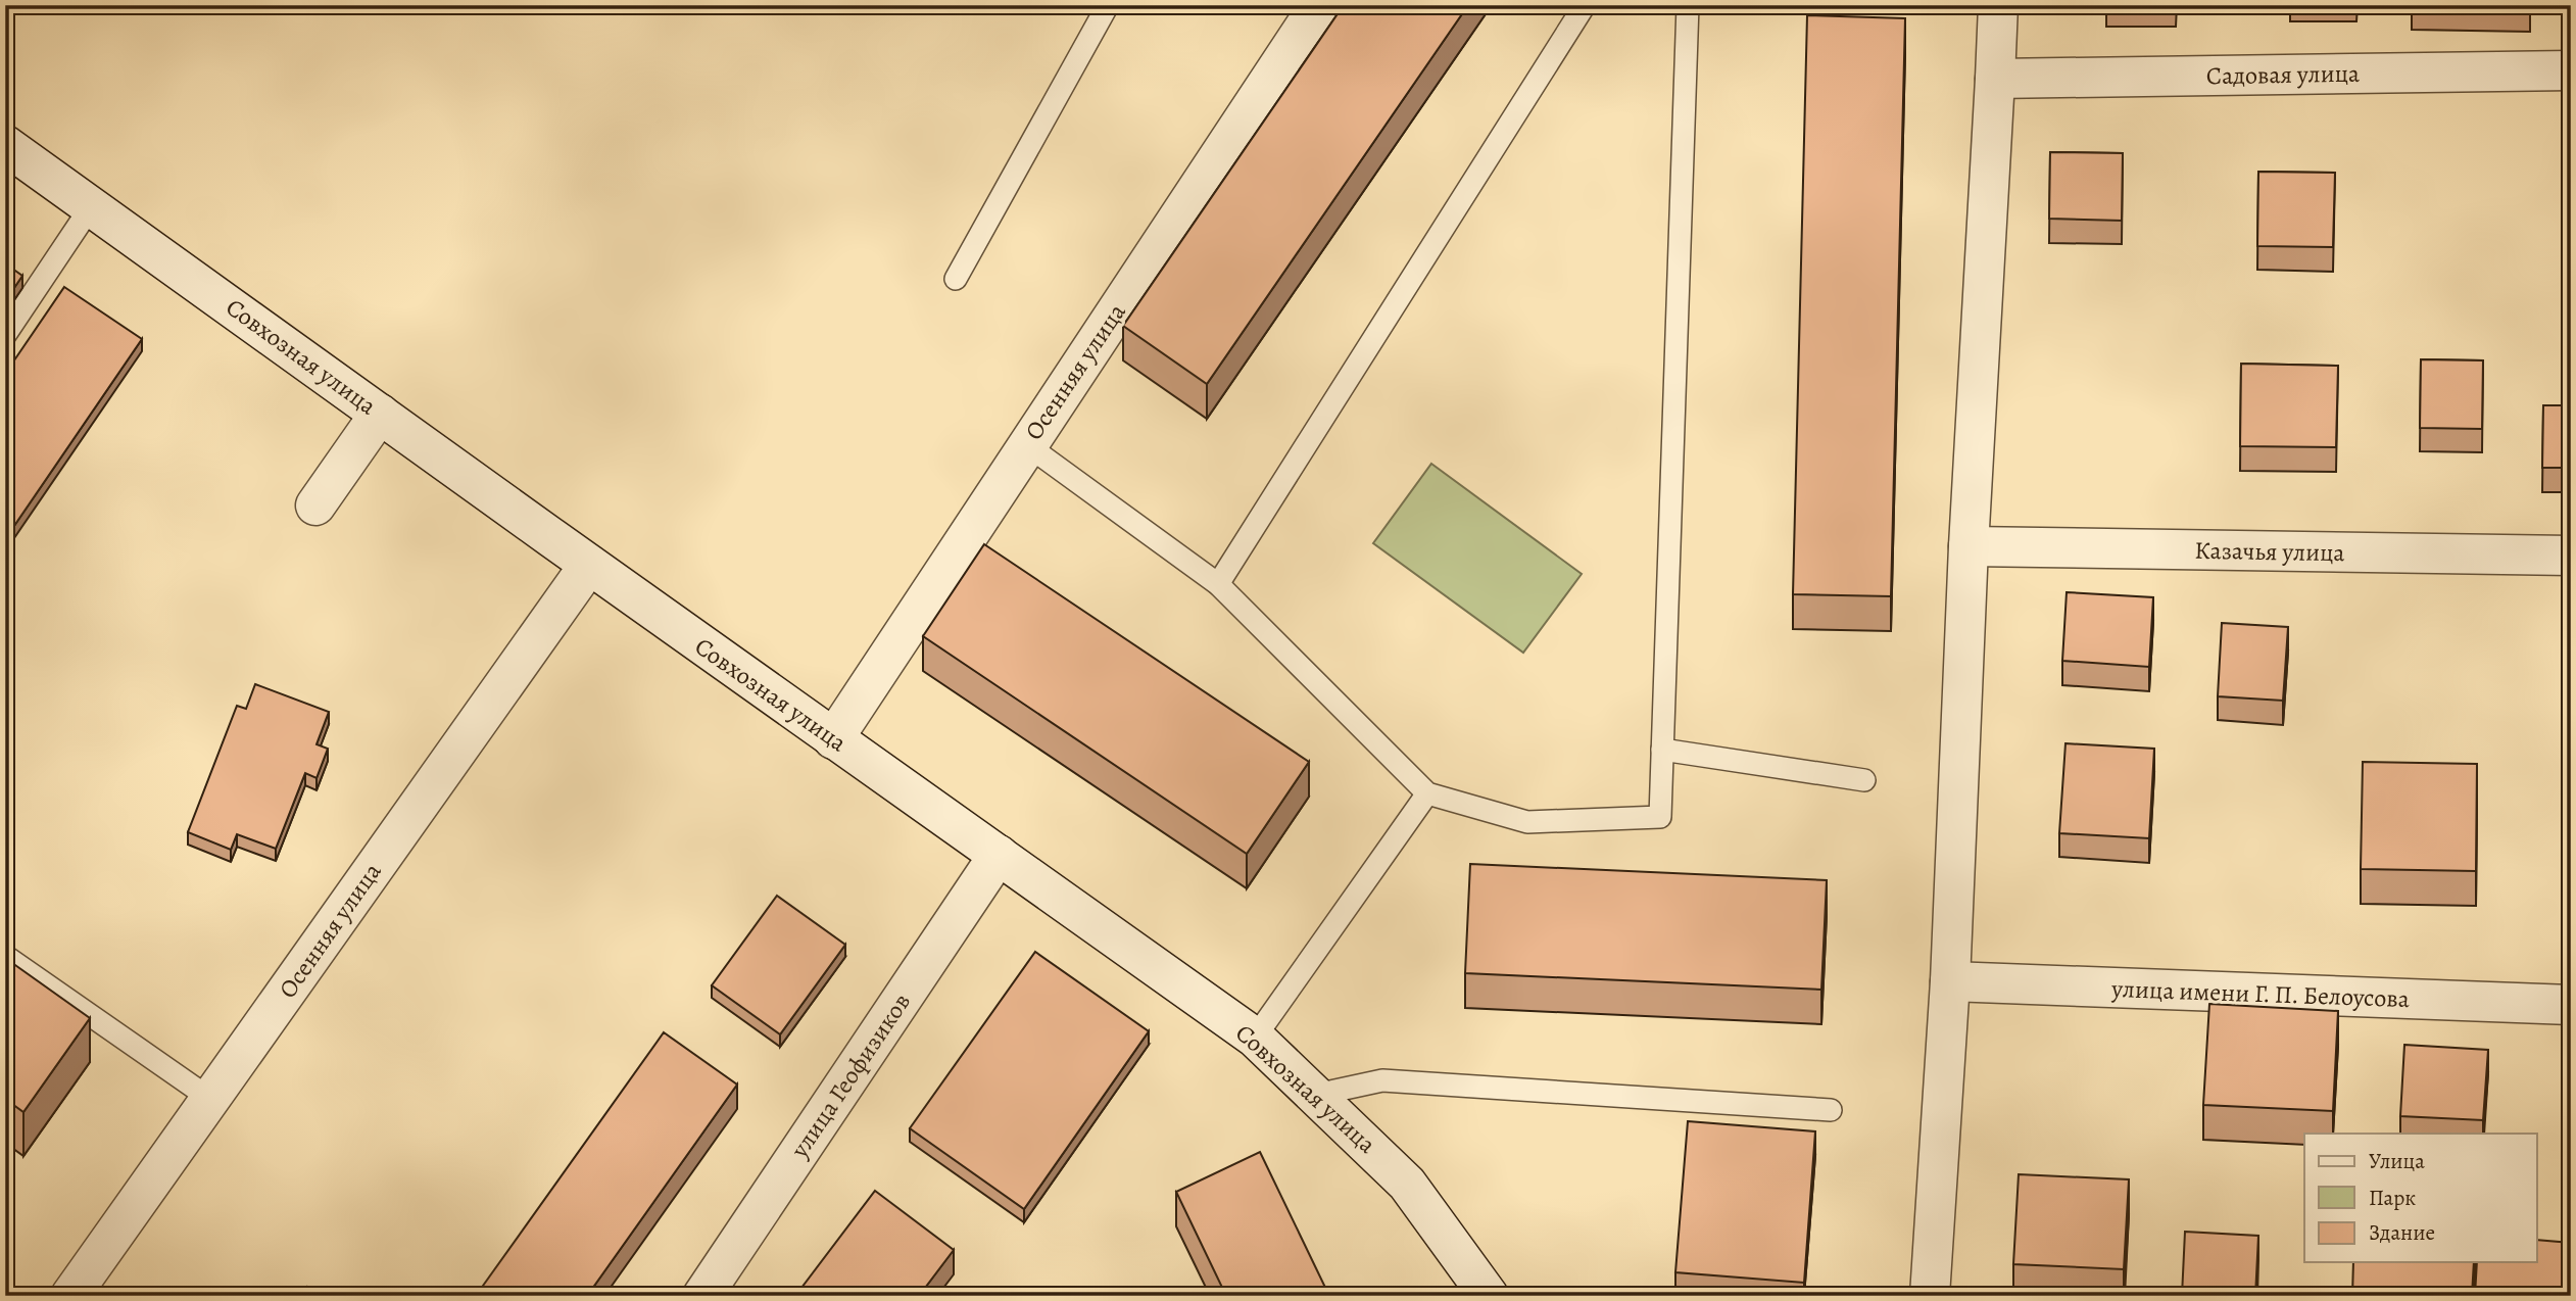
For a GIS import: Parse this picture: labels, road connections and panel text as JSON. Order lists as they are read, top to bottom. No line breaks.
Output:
{"streets":{"street":["Садовая улица","Совхозная улица","Осенняя улица","Казачья улица","улица имени Г. П. Белоусова","улица Геофизиков"]},"crossings":[["Совхозная улица","Осенняя улица"],["Совхозная улица","улица Геофизиков"]],"legend":["Улица","Парк","Здание"]}
